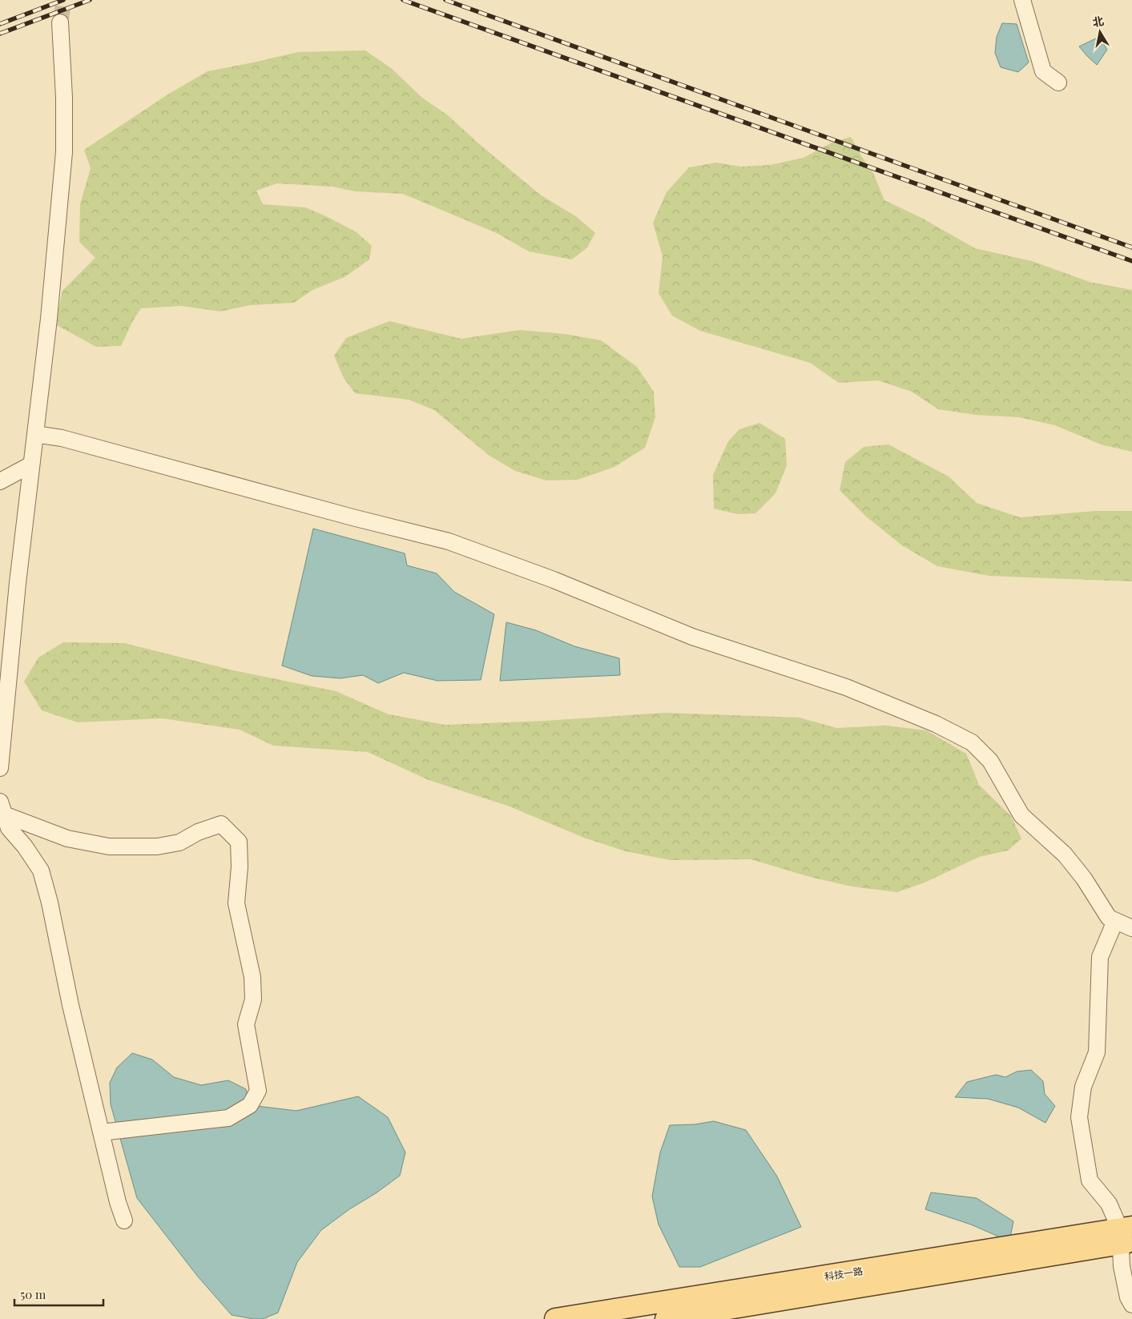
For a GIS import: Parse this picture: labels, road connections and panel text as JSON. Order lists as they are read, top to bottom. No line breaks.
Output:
{"streets":{"main road":["科技一路"]},"scale_bar":"50 m","north":"top"}
